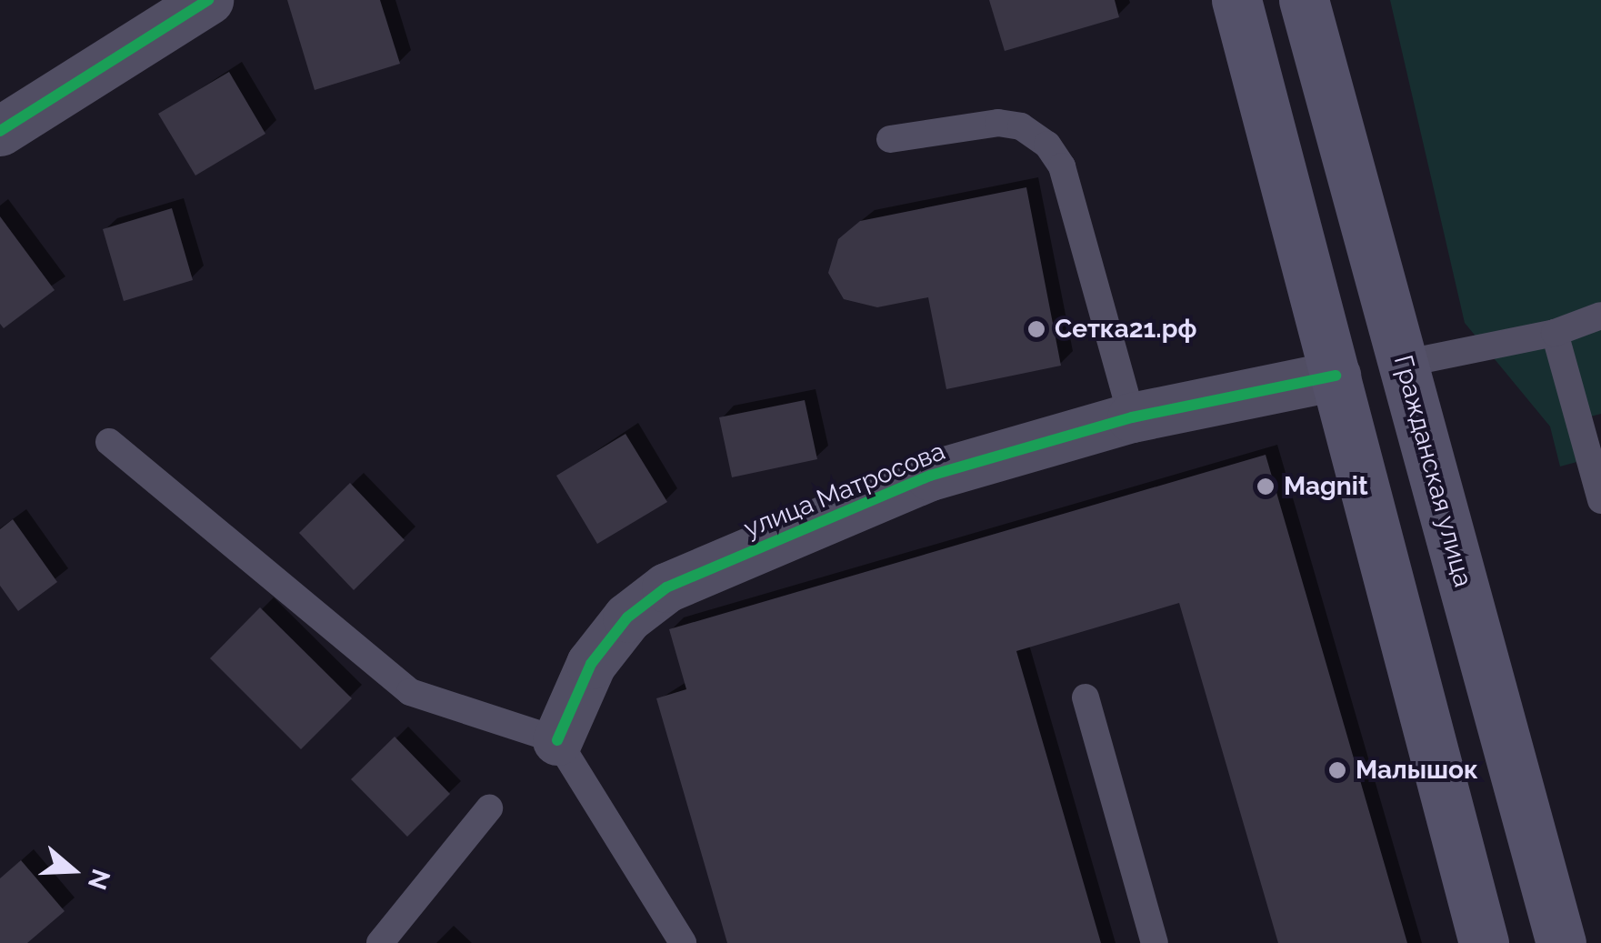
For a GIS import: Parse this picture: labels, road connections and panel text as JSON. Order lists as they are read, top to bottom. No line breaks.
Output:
{"streets":{"main road":["Гражданская улица"],"street":["улица Матросова"]},"places":["Сетка21.рф","Magnit","Малышок"],"north":"right"}
